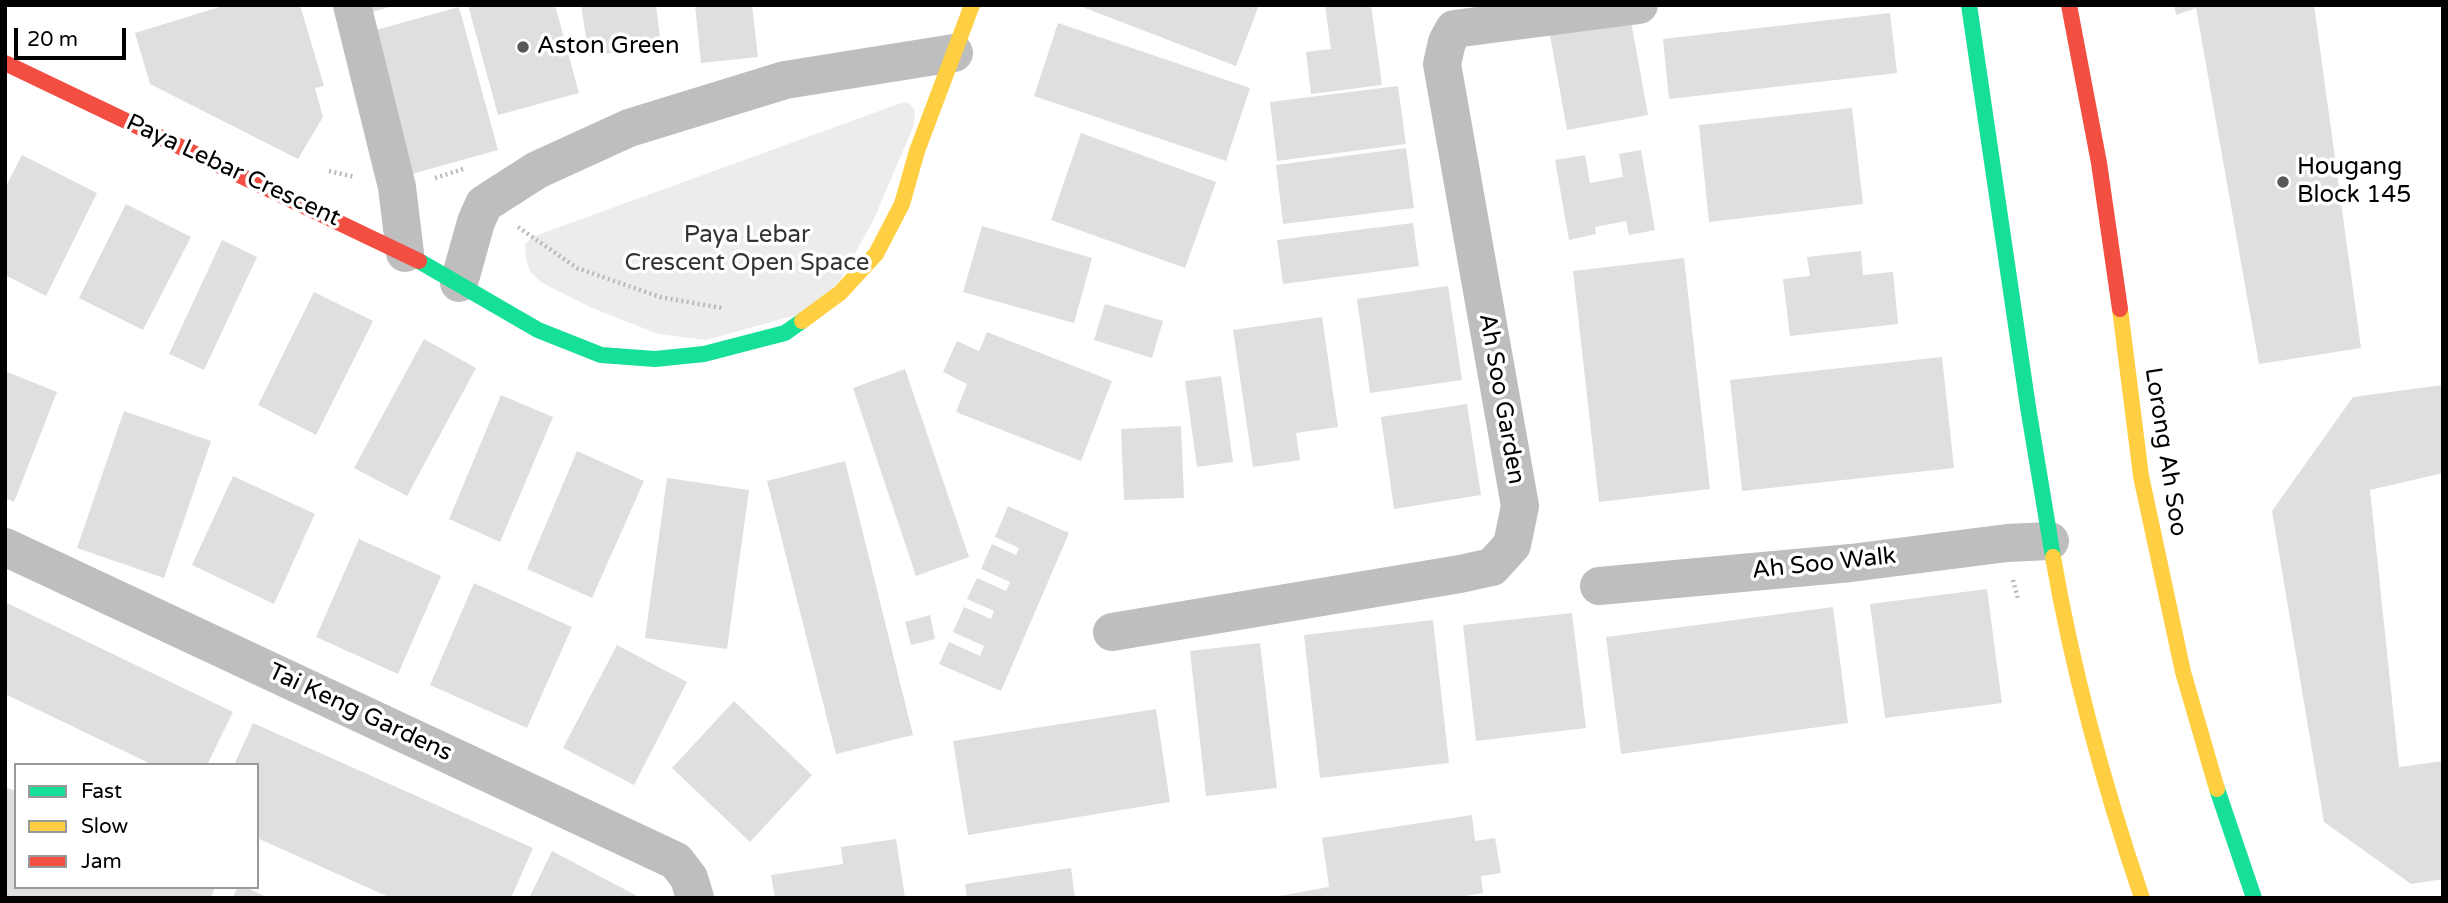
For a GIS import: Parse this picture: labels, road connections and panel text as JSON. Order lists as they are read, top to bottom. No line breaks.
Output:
{"streets":{"main road":["Paya Lebar Crescent","Lorong Ah Soo"],"street":["Ah Soo Garden","Ah Soo Walk","Tai Keng Gardens"]},"parks":["Paya Lebar Crescent Open Space"],"places":["Aston Green","Hougang Block 145"],"legend":["Fast","Slow","Jam"],"scale_bar":"20 m"}
